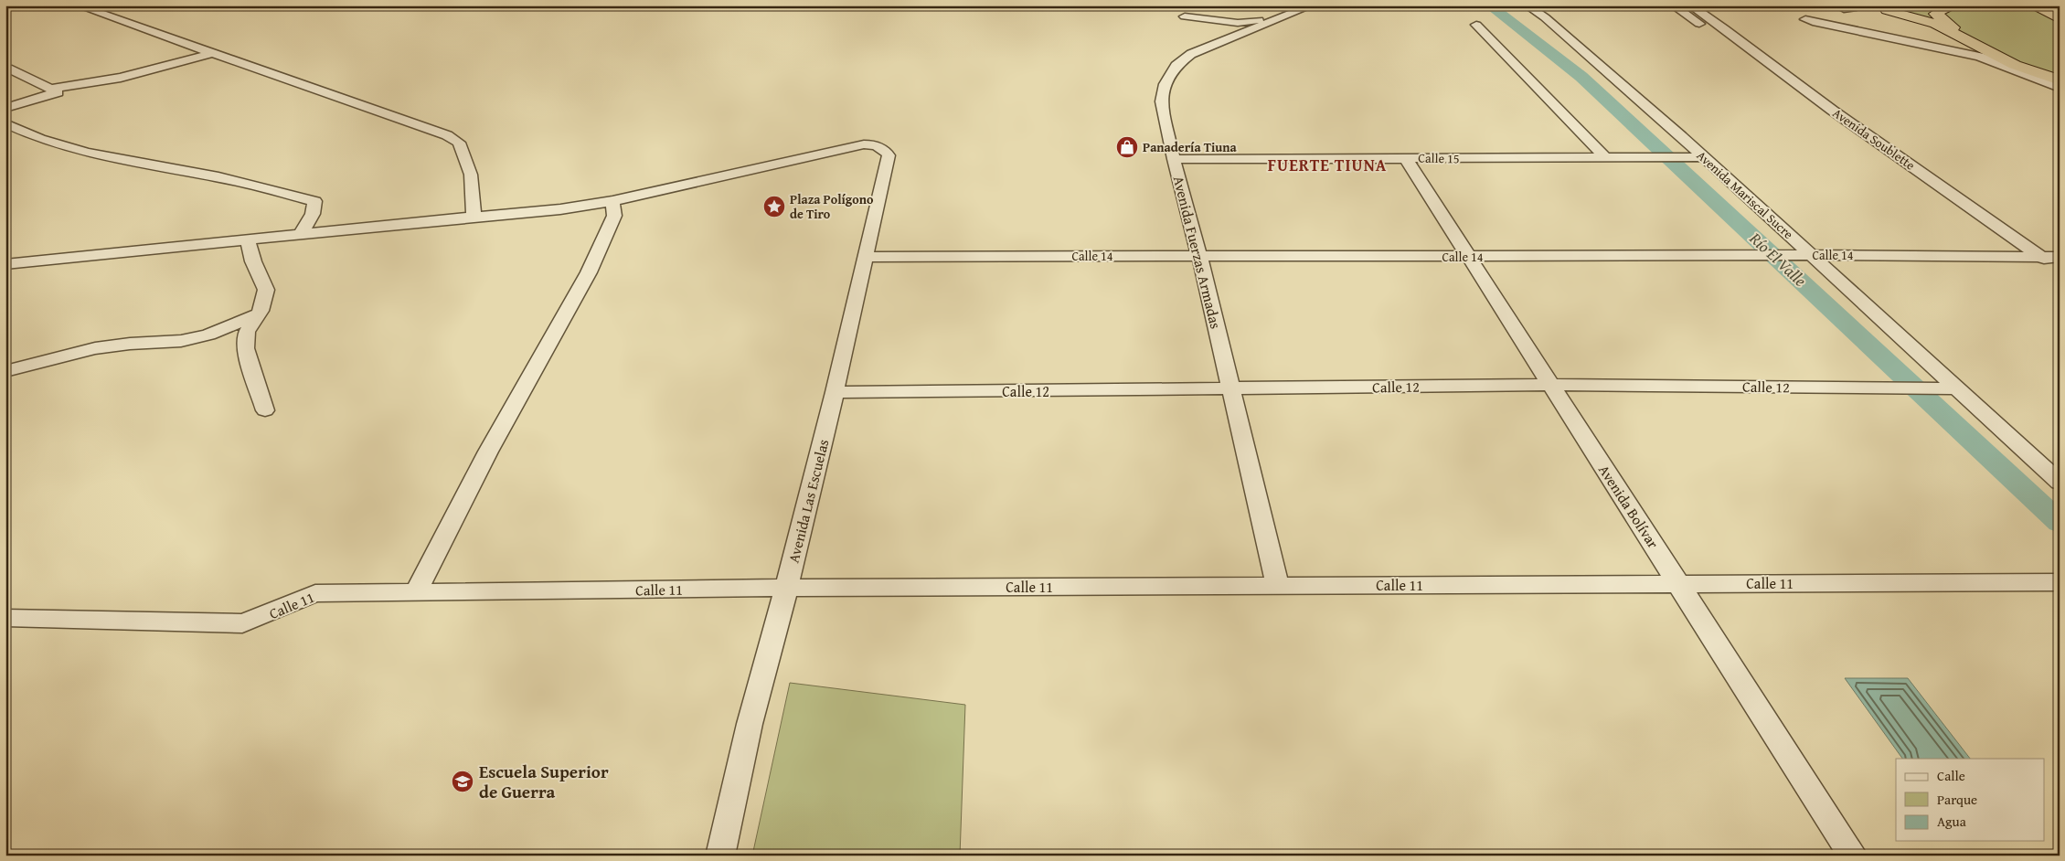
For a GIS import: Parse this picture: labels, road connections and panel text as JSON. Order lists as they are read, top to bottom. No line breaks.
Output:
{"streets":{"street":["Avenida Soublette","Calle 15","Avenida Mariscal Sucre","Avenida Fuerzas Armadas","Calle 14","Calle 12","Avenida Las Escuelas","Avenida Bolívar","Calle 11"]},"crossings":[["Avenida Soublette","Calle 14"],["Calle 15","Avenida Mariscal Sucre"],["Calle 15","Avenida Fuerzas Armadas"],["Calle 15","Avenida Bolívar"],["Avenida Mariscal Sucre","Calle 14"],["Avenida Mariscal Sucre","Calle 12"],["Avenida Fuerzas Armadas","Calle 14"],["Avenida Fuerzas Armadas","Calle 12"],["Avenida Fuerzas Armadas","Calle 11"],["Calle 14","Avenida Las Escuelas"],["Calle 14","Avenida Bolívar"],["Calle 12","Avenida Las Escuelas"],["Calle 12","Avenida Bolívar"],["Avenida Las Escuelas","Calle 11"],["Avenida Bolívar","Calle 11"]],"districts":["FUERTE TIUNA"],"water":["Río El Valle"],"places":{"shop":["Panadería Tiuna"],"place":["Plaza Polígono de Tiro"],"school or university":["Escuela Superior de Guerra"]},"legend":["Calle","Parque","Agua"]}
